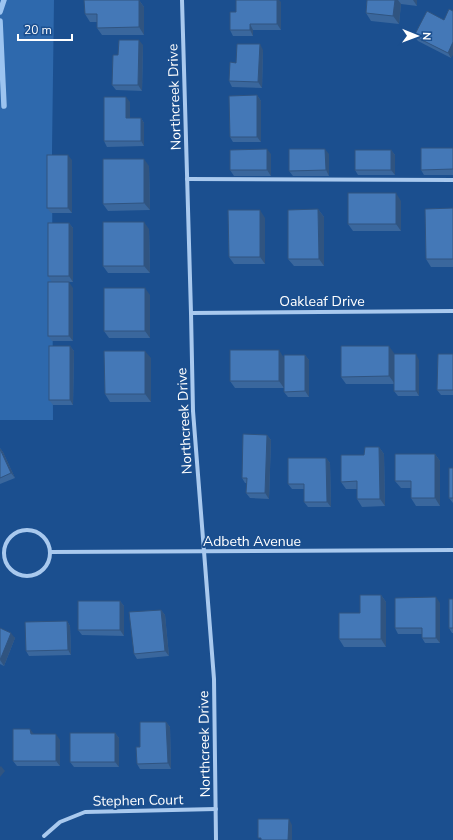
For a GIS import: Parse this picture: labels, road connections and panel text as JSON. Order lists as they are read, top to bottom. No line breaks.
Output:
{"streets":{"street":["Northcreek Drive","Oakleaf Drive","Adbeth Avenue","Stephen Court"]},"crossings":[["Northcreek Drive","Oakleaf Drive"],["Northcreek Drive","Adbeth Avenue"],["Northcreek Drive","Stephen Court"]],"scale_bar":"20 m","north":"right"}
